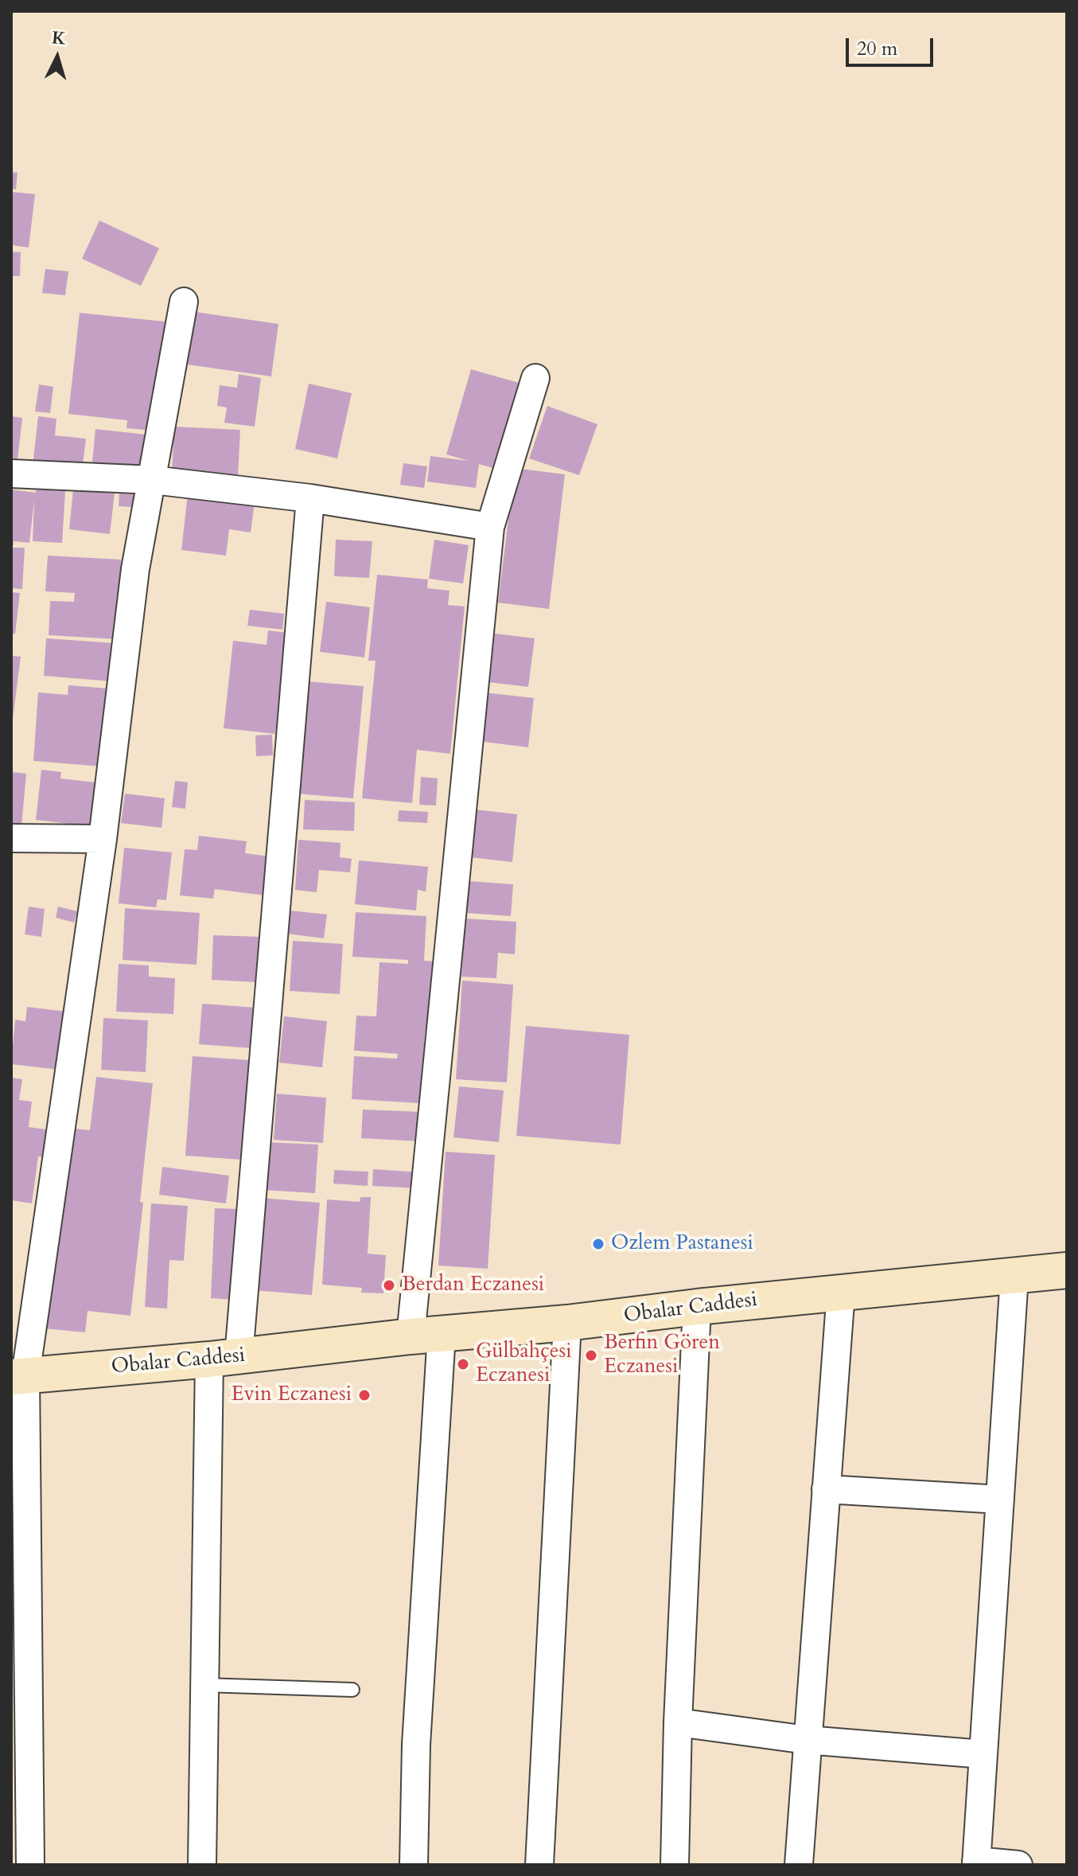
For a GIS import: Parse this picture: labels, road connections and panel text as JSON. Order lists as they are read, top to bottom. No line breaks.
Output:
{"streets":{"main road":["Obalar Caddesi"]},"places":["Ozlem Pastanesi","Berdan Eczanesi","Berfin Gören Eczanesi","Gülbahçesi Eczanesi","Evin Eczanesi"],"scale_bar":"20 m","north":"top"}
